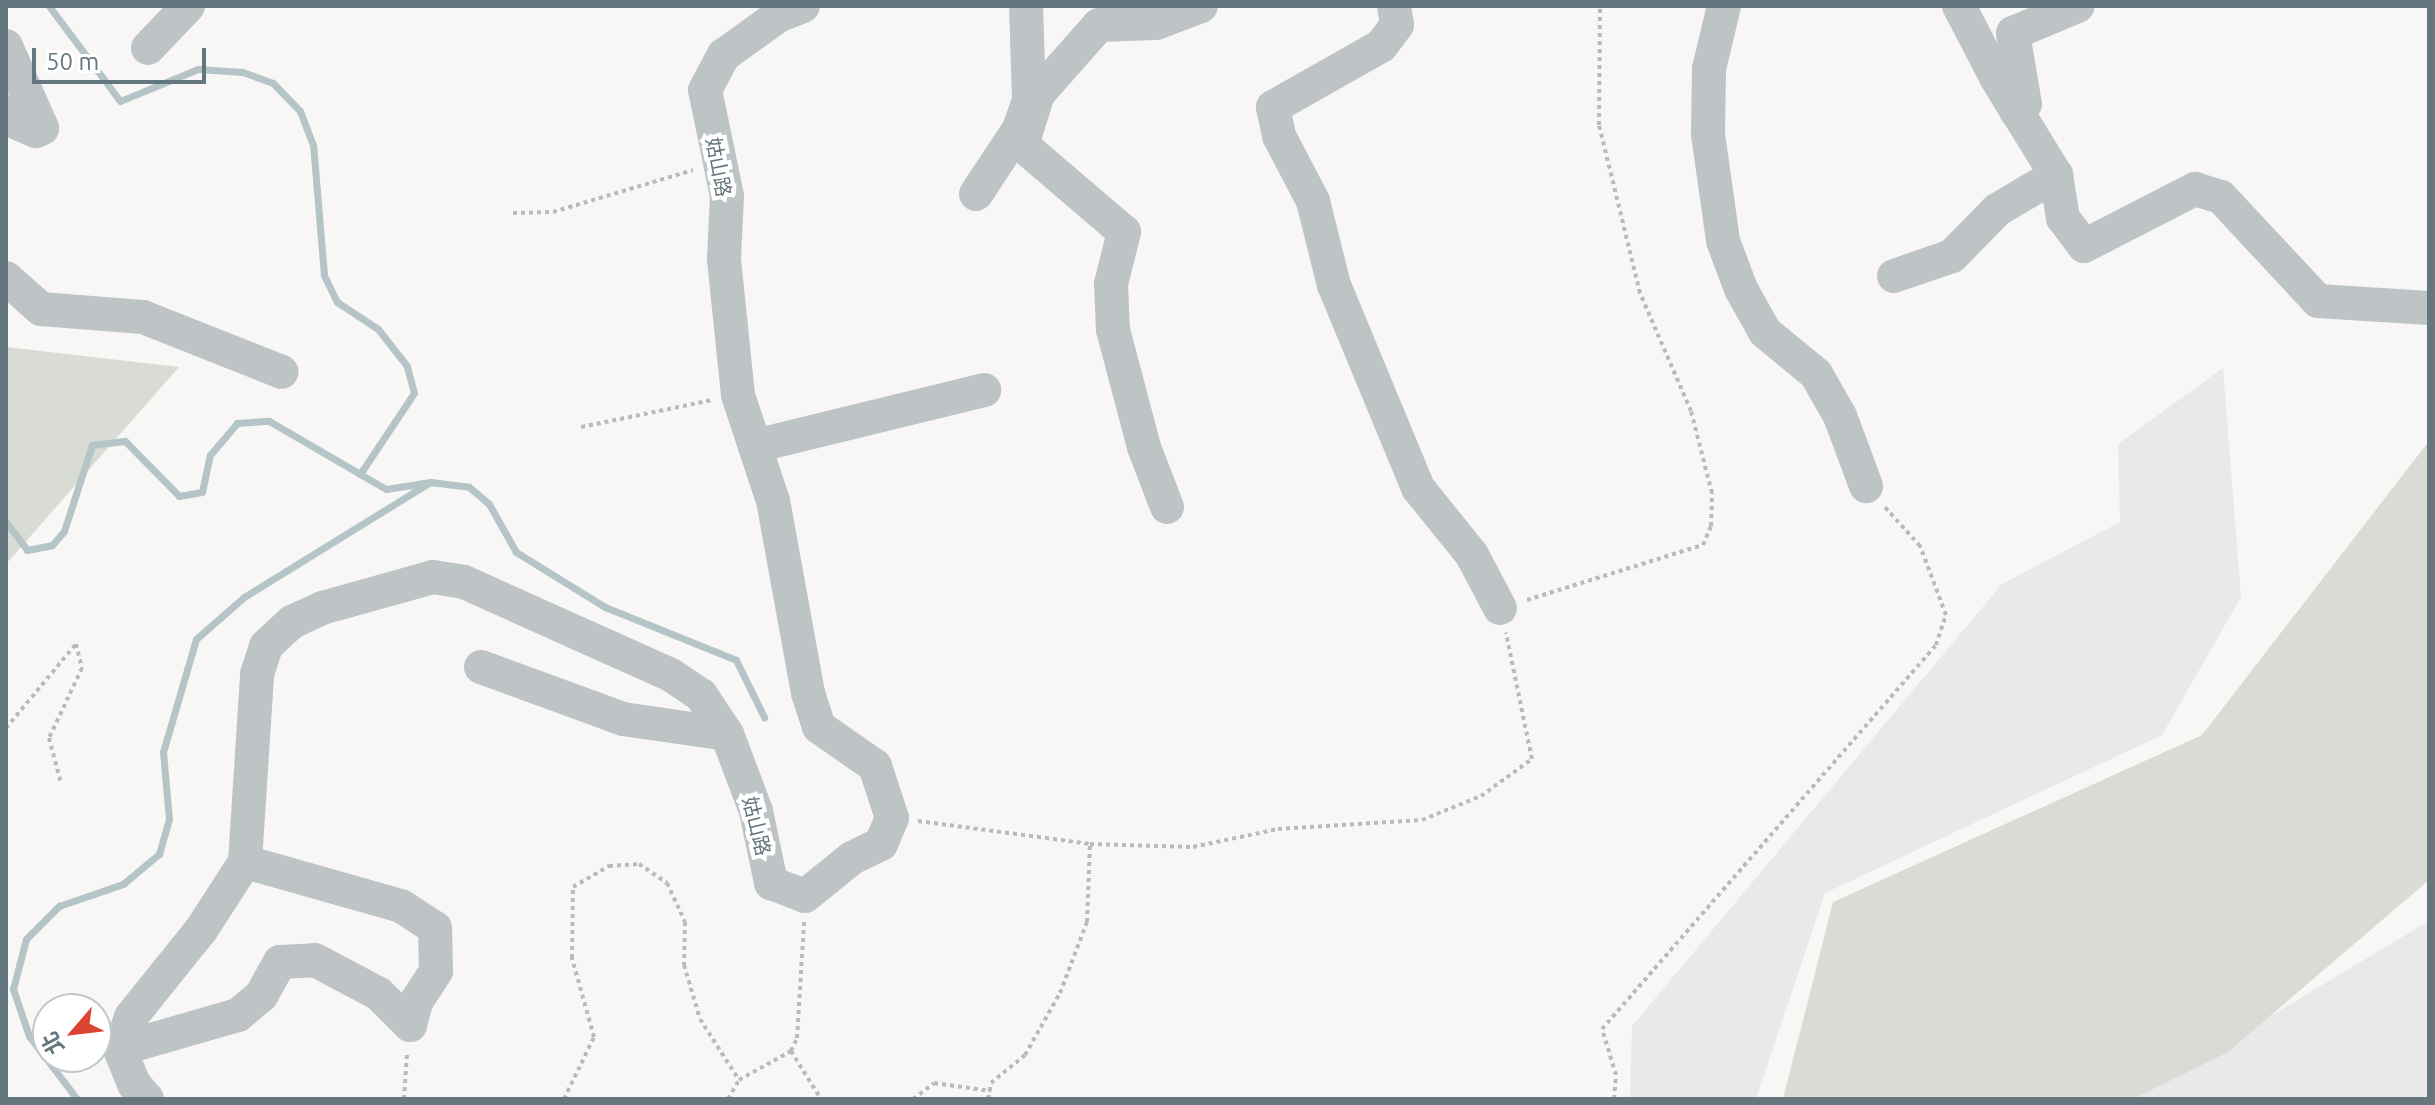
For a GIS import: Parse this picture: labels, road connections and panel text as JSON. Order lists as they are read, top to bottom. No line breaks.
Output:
{"streets":{"street":["姑山路"]},"scale_bar":"50 m","north":"bottom left"}
